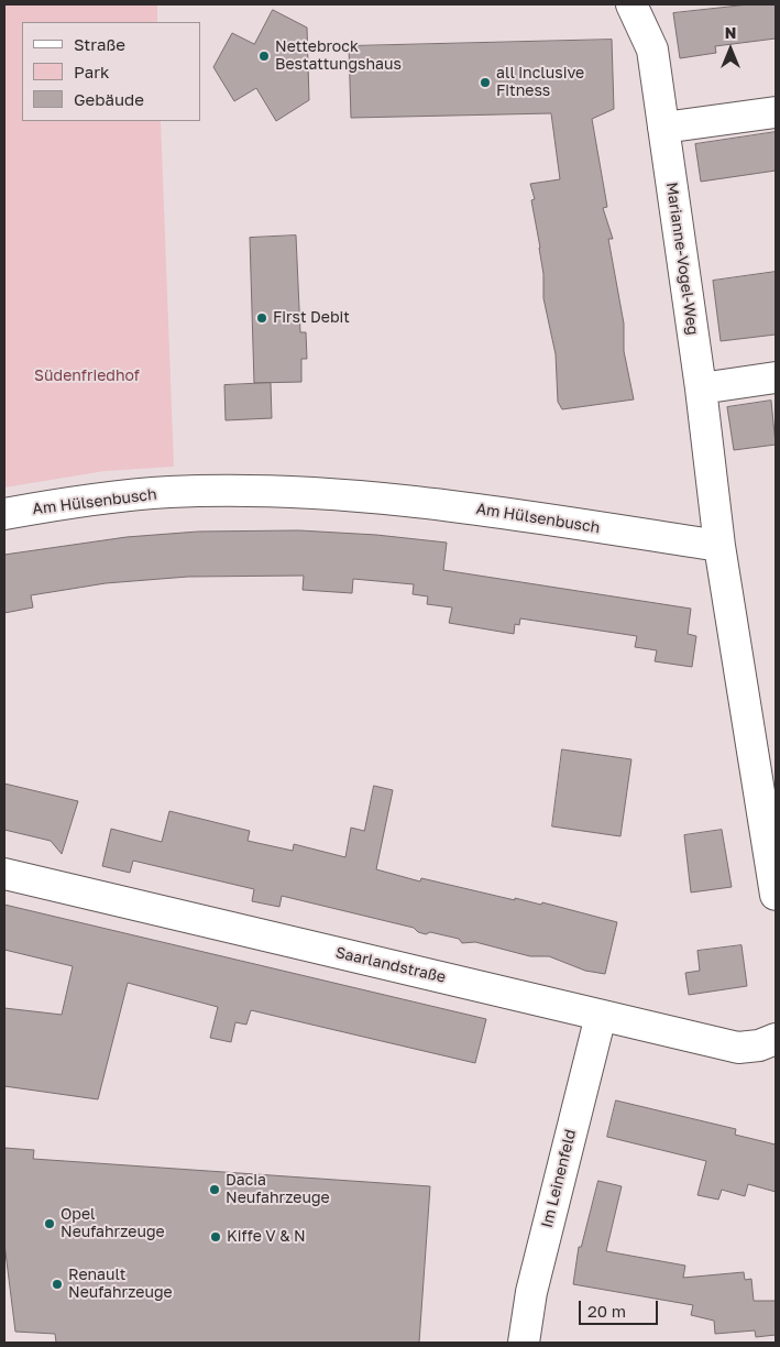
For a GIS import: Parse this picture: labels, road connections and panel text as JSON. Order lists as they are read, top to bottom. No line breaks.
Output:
{"streets":{"street":["Marianne-Vogel-Weg","Am Hülsenbusch","Saarlandstraße","Im Leinenfeld"]},"crossings":[["Marianne-Vogel-Weg","Am Hülsenbusch"],["Saarlandstraße","Im Leinenfeld"]],"parks":["Südenfriedhof"],"places":["Nettebrock Bestattungshaus","all inclusive Fitness","First Debit","Dacia Neufahrzeuge","Opel Neufahrzeuge","Kiffe V & N","Renault Neufahrzeuge"],"legend":["Straße","Park","Gebäude"],"scale_bar":"20 m","north":"top"}
